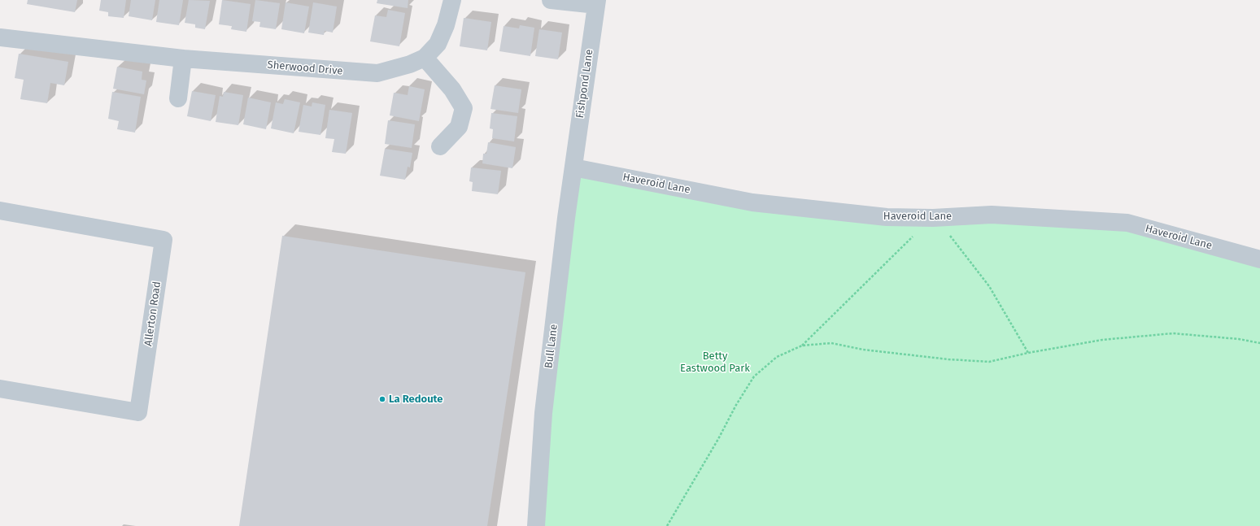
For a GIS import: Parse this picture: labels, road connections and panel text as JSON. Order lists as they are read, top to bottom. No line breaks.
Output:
{"streets":{"street":["Sherwood Drive","Fishpond Lane","Haveroid Lane","Allerton Road","Bull Lane"]},"crossings":[["Fishpond Lane","Haveroid Lane"],["Fishpond Lane","Bull Lane"],["Haveroid Lane","Bull Lane"]],"parks":["Betty Eastwood Park"],"places":["La Redoute"]}
